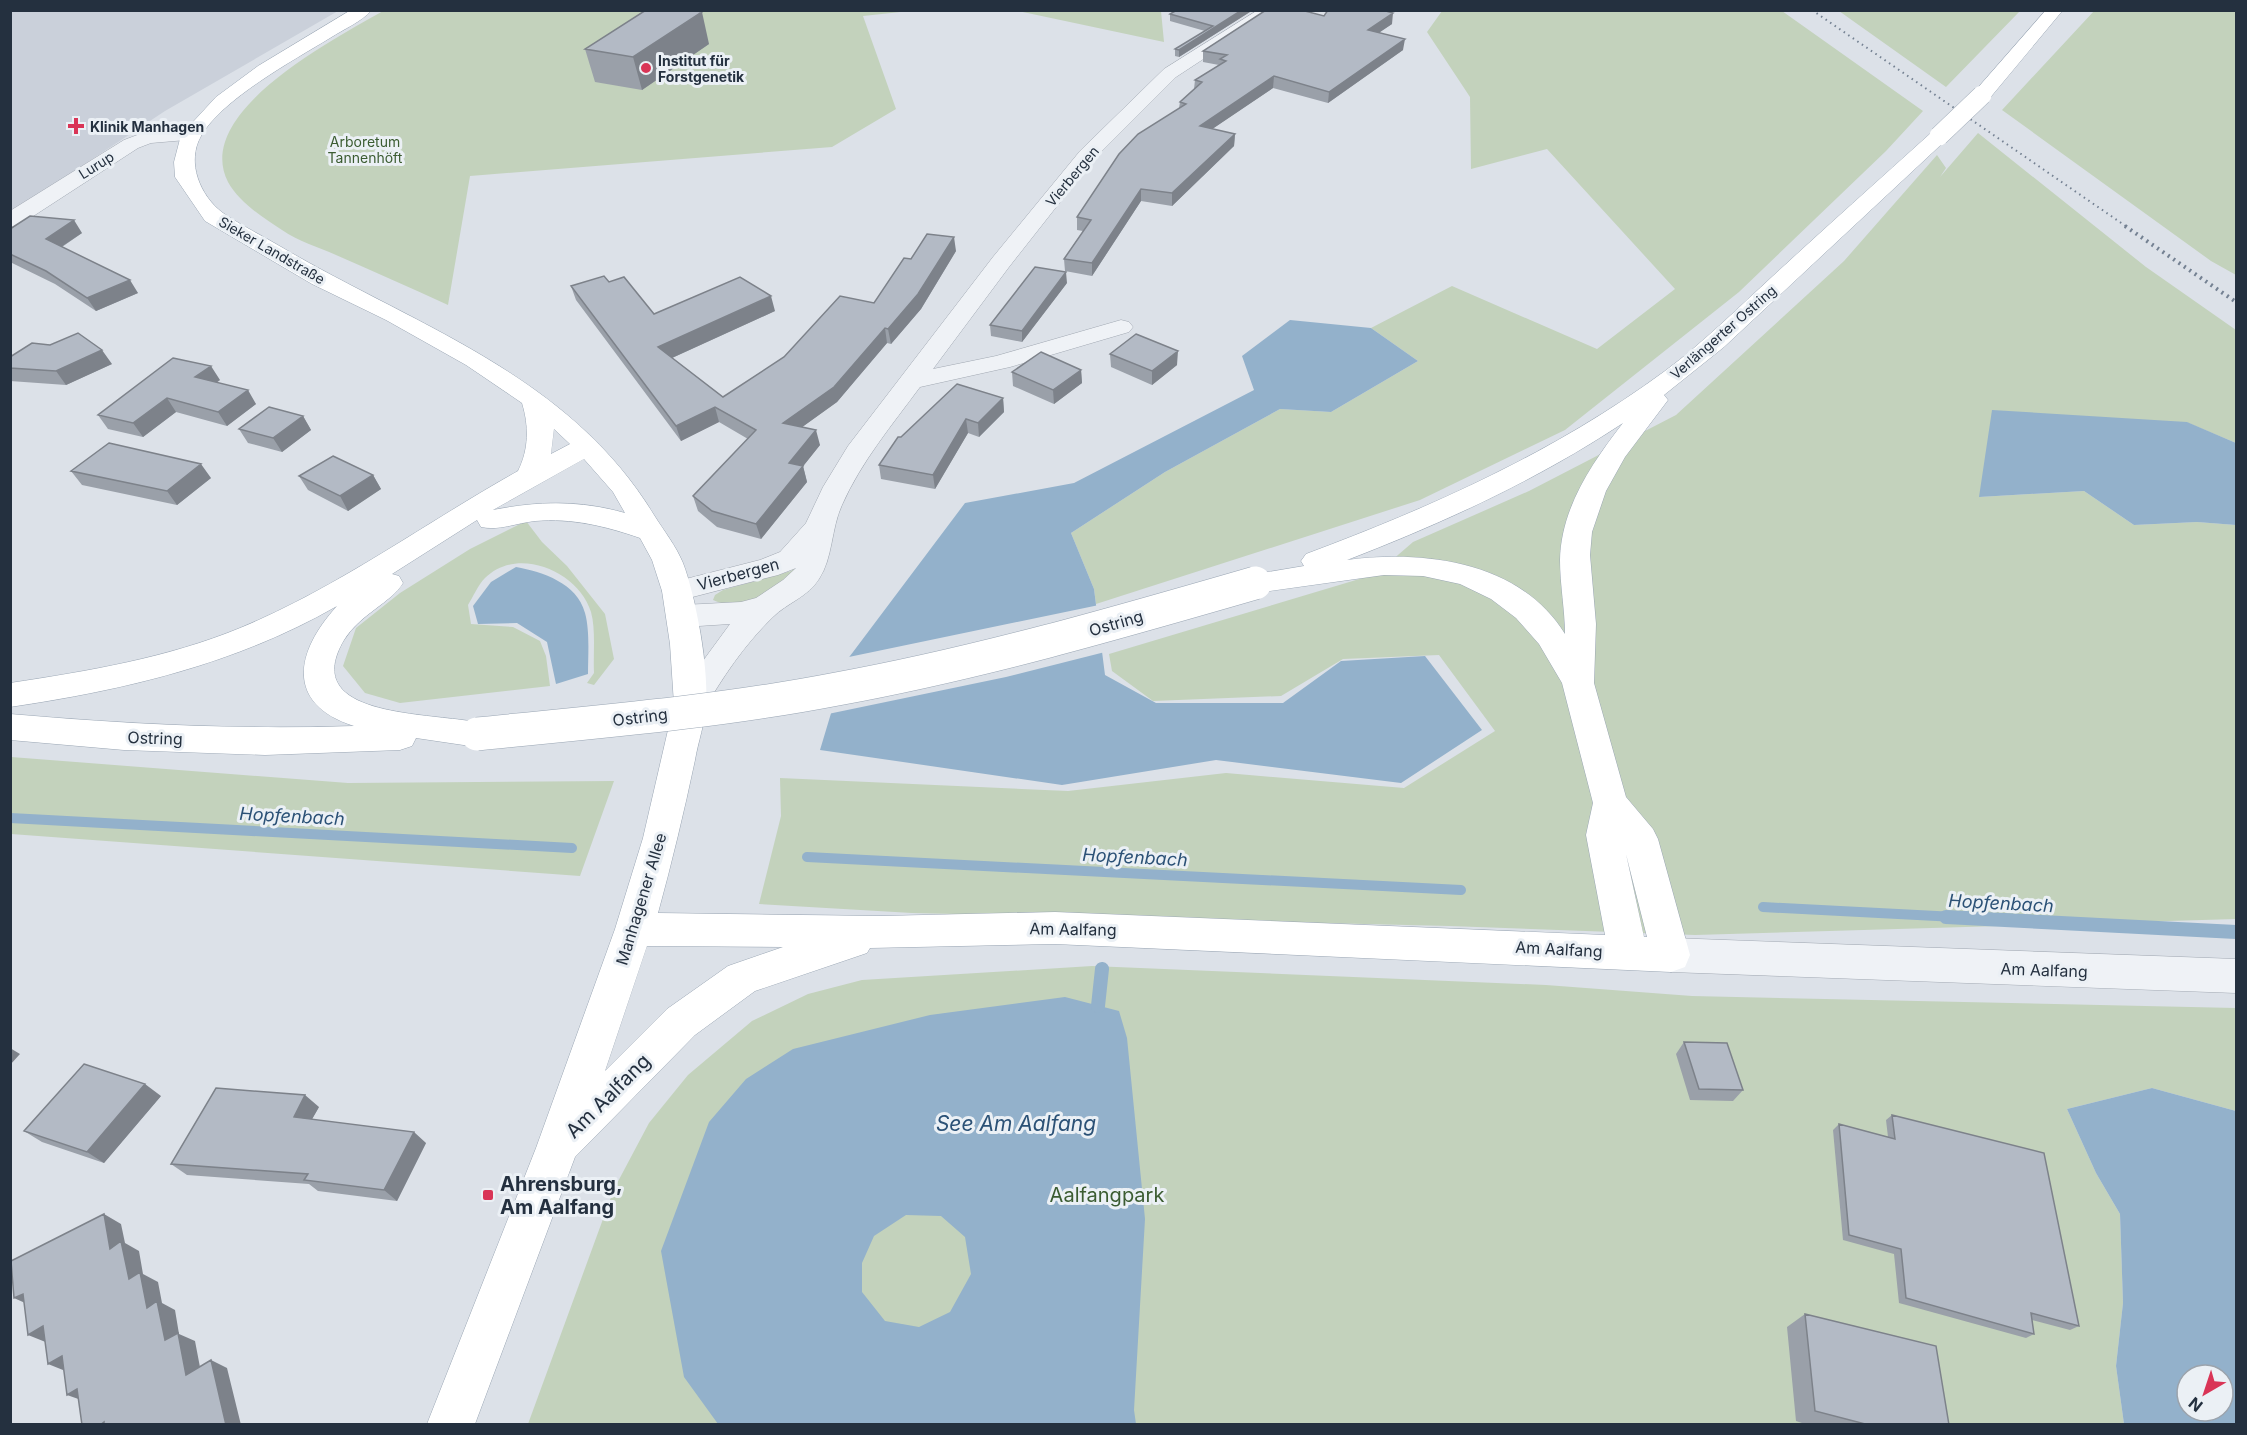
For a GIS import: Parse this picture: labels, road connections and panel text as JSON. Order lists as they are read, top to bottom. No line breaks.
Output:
{"streets":{"main road":["Sieker Landstraße","Verlängerter Ostring","Ostring","Manhagener Allee","Am Aalfang"],"street":["Lurup","Vierbergen"]},"crossings":[["Lurup","Sieker Landstraße"],["Vierbergen","Manhagener Allee"],["Sieker Landstraße","Manhagener Allee"],["Verlängerter Ostring","Ostring"],["Manhagener Allee","Am Aalfang"]],"water":["Hopfenbach","See Am Aalfang"],"parks":["Arboretum Tannenhöft","Aalfangpark"],"places":{"other":["Institut für Forstgenetik"],"health":["Klinik Manhagen"],"transit":["Ahrensburg, Am Aalfang"]},"north":"bottom left"}
